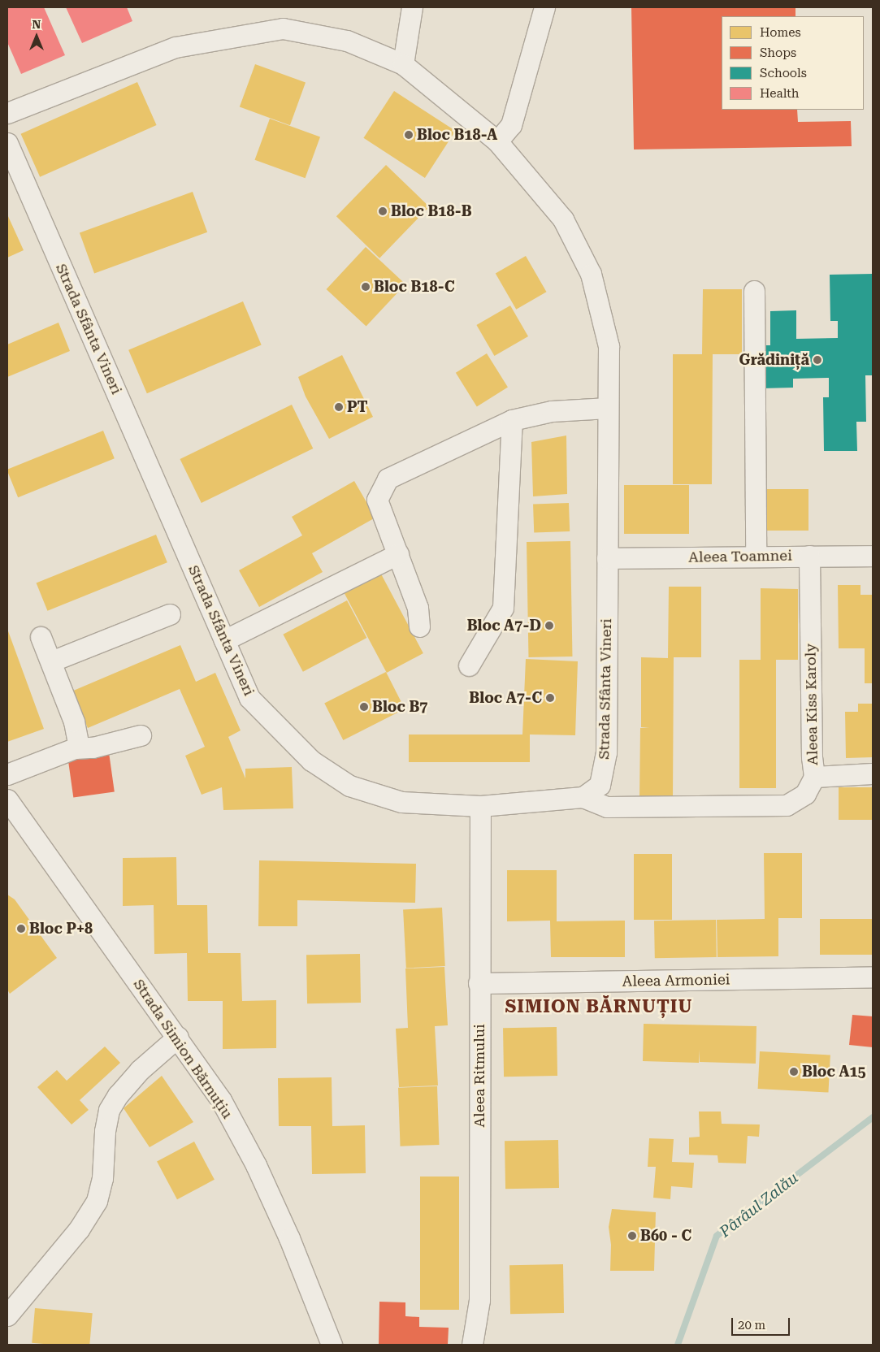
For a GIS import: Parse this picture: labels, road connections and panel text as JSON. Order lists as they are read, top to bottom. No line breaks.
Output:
{"streets":{"street":["Strada Sfânta Vineri","Aleea Toamnei","Aleea Kiss Karoly","Aleea Armoniei","Strada Simion Bărnuțiu","Aleea Ritmului"]},"crossings":[["Strada Sfânta Vineri","Aleea Toamnei"],["Strada Sfânta Vineri","Aleea Kiss Karoly"],["Strada Sfânta Vineri","Aleea Ritmului"],["Aleea Toamnei","Aleea Kiss Karoly"],["Aleea Armoniei","Aleea Ritmului"]],"districts":["SIMION BĂRNUȚIU"],"water":["Pârâul Zalău"],"places":["Bloc B18-A","Bloc B18-B","Bloc B18-C","Grădiniță","PT","Bloc A7-D","Bloc A7-C","Bloc B7","Bloc P+8","Bloc A15","B60 - C"],"legend":["Homes","Shops","Schools","Health"],"scale_bar":"20 m","north":"top"}
